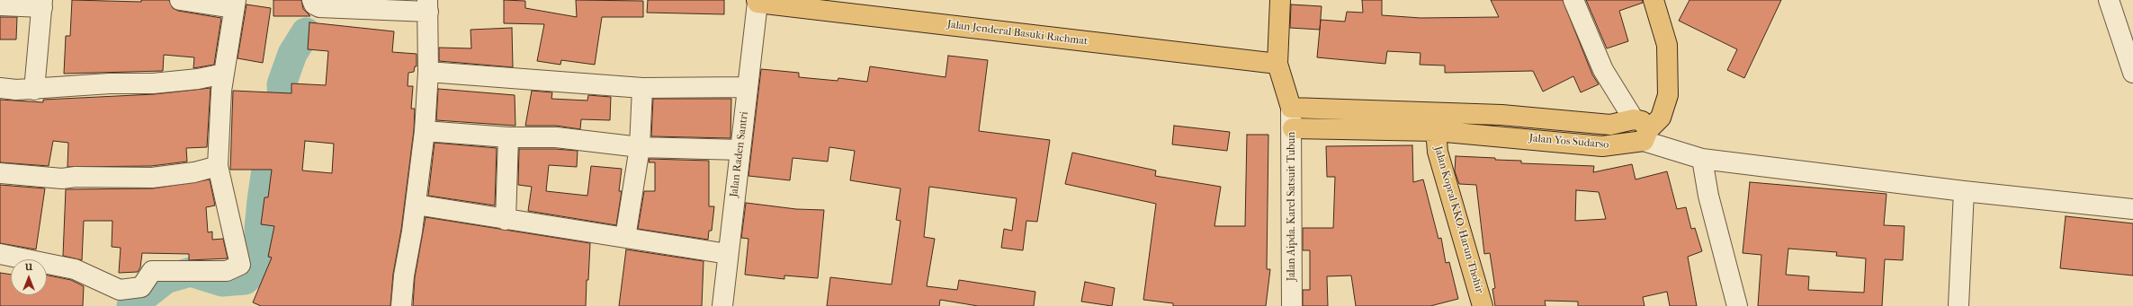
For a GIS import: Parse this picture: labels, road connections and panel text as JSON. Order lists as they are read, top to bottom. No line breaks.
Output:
{"streets":{"main road":["Jalan Jenderal Basuki Rachmat","Jalan Yos Sudarso","Jalan Kopral KKO. Harun Thohir"],"street":["Jalan Raden Santri","Jalan Aipda. Karel Satsuit Tubun"]},"crossings":[["Jalan Jenderal Basuki Rachmat","Jalan Raden Santri"],["Jalan Yos Sudarso","Jalan Aipda. Karel Satsuit Tubun"],["Jalan Yos Sudarso","Jalan Kopral KKO. Harun Thohir"]],"north":"top"}
